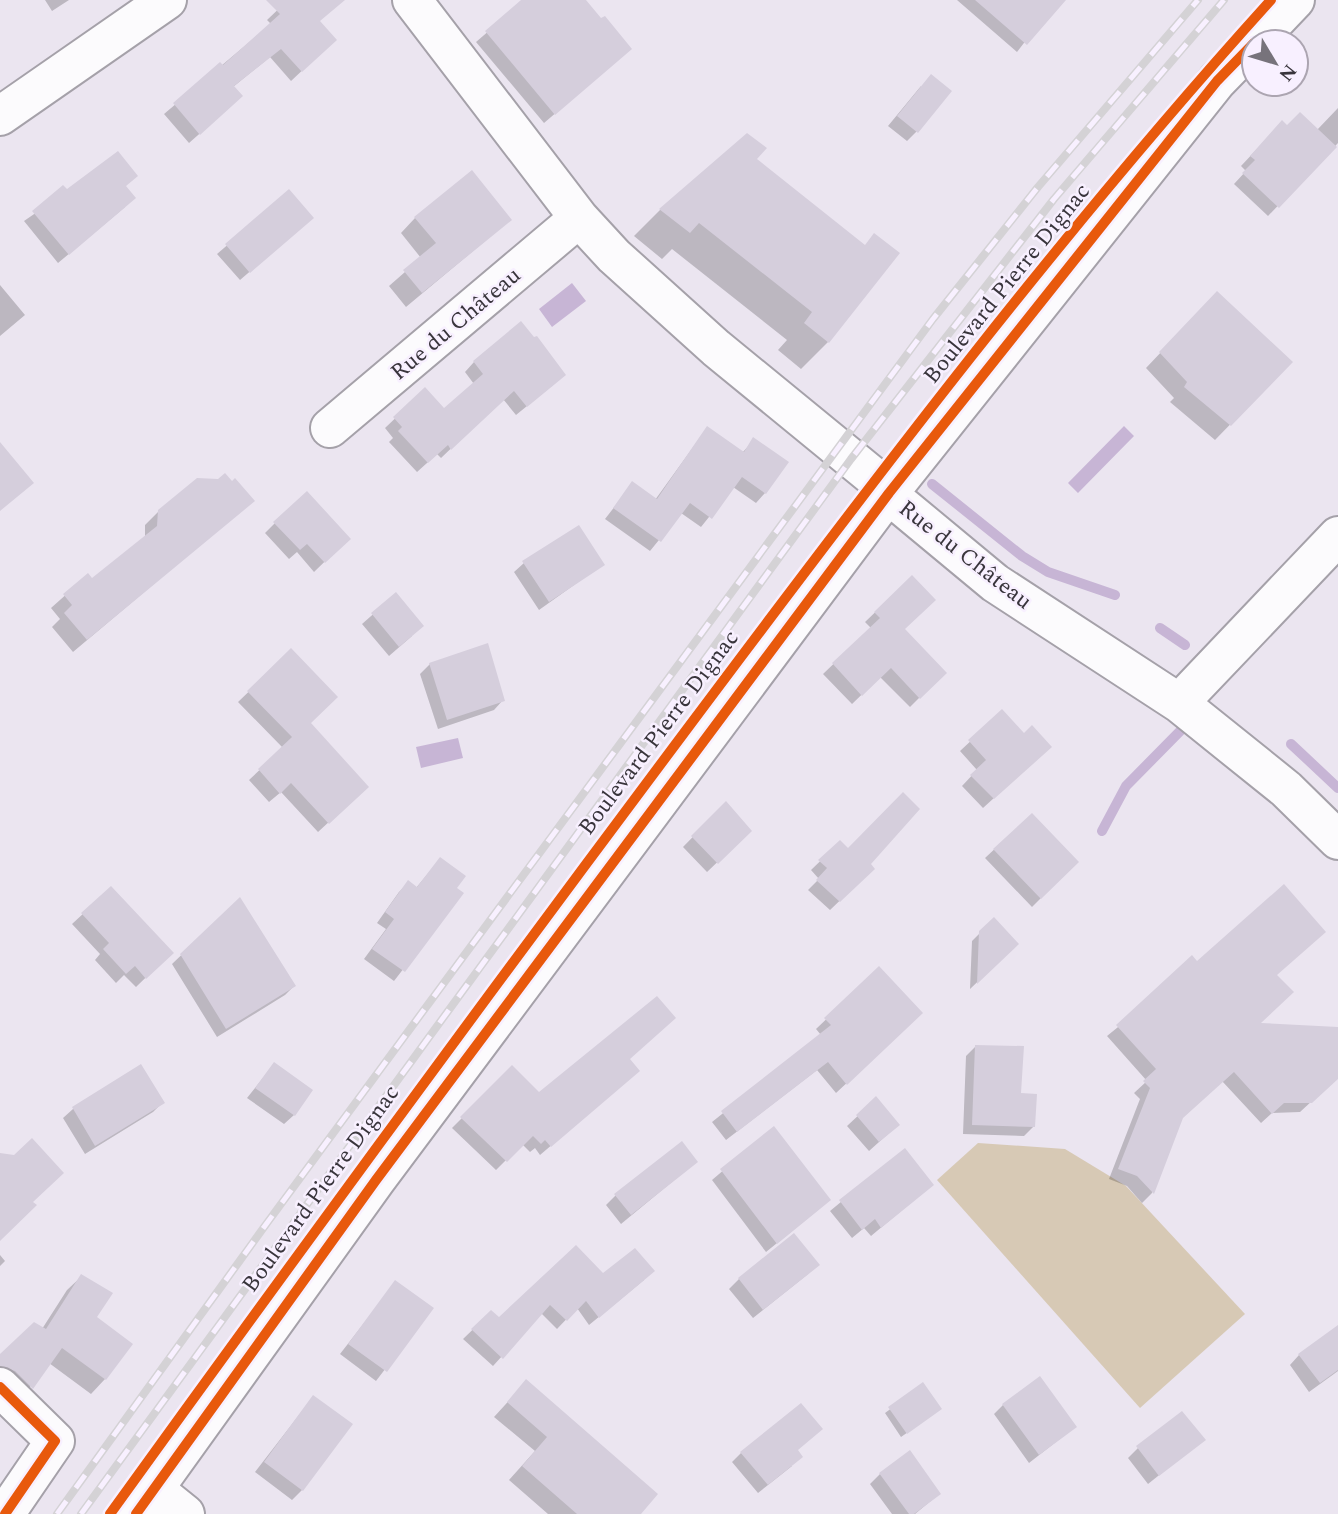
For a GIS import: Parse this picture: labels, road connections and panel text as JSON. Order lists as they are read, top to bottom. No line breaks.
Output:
{"streets":{"street":["Boulevard Pierre Dignac","Rue du Château"]},"crossings":[["Boulevard Pierre Dignac","Rue du Château"]],"north":"bottom right"}
